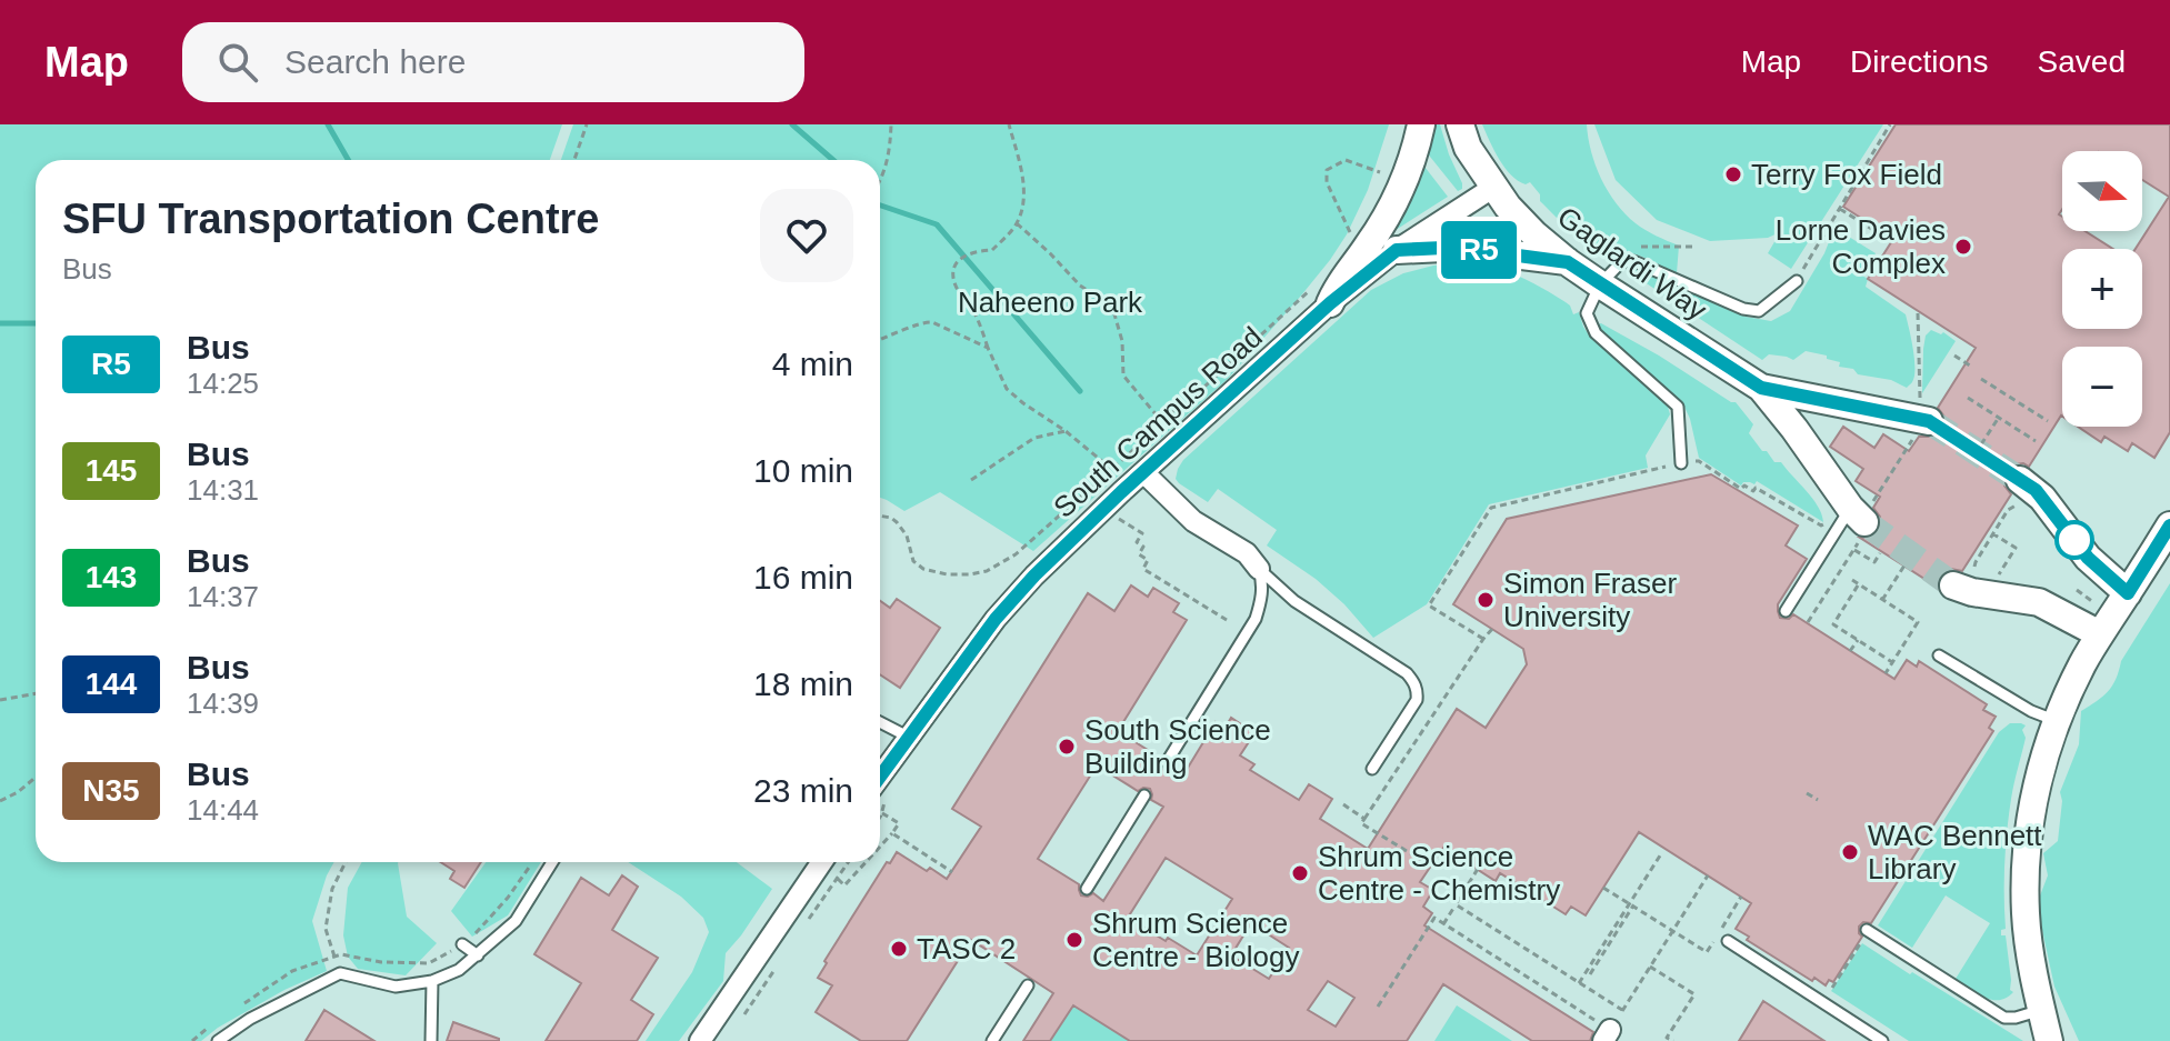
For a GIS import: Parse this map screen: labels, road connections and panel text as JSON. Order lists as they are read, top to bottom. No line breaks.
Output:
{"streets":{"street":["Gaglardi Way","South Campus Road"]},"crossings":[["Gaglardi Way","South Campus Road"]],"parks":["Naheeno Park"],"places":["Terry Fox Field","Lorne Davies Complex","Simon Fraser University","South Science Building","WAC Bennett Library","Shrum Science Centre - Chemistry","Shrum Science Centre - Biology","TASC 2"],"lines":["bus line R5"],"north":"right","page":{"header":"Map","search":"Search here","nav":["Map","Directions","Saved"],"on_map":"R5","map_buttons":["+","−"],"heading":["SFU Transportation Centre","Bus"],"list":[{"mark":"R5","name":"Bus","note":"14:25","value":"4 min"},{"mark":"145","name":"Bus","note":"14:31","value":"10 min"},{"mark":"143","name":"Bus","note":"14:37","value":"16 min"},{"mark":"144","name":"Bus","note":"14:39","value":"18 min"},{"mark":"N35","name":"Bus","note":"14:44","value":"23 min"}]}}
